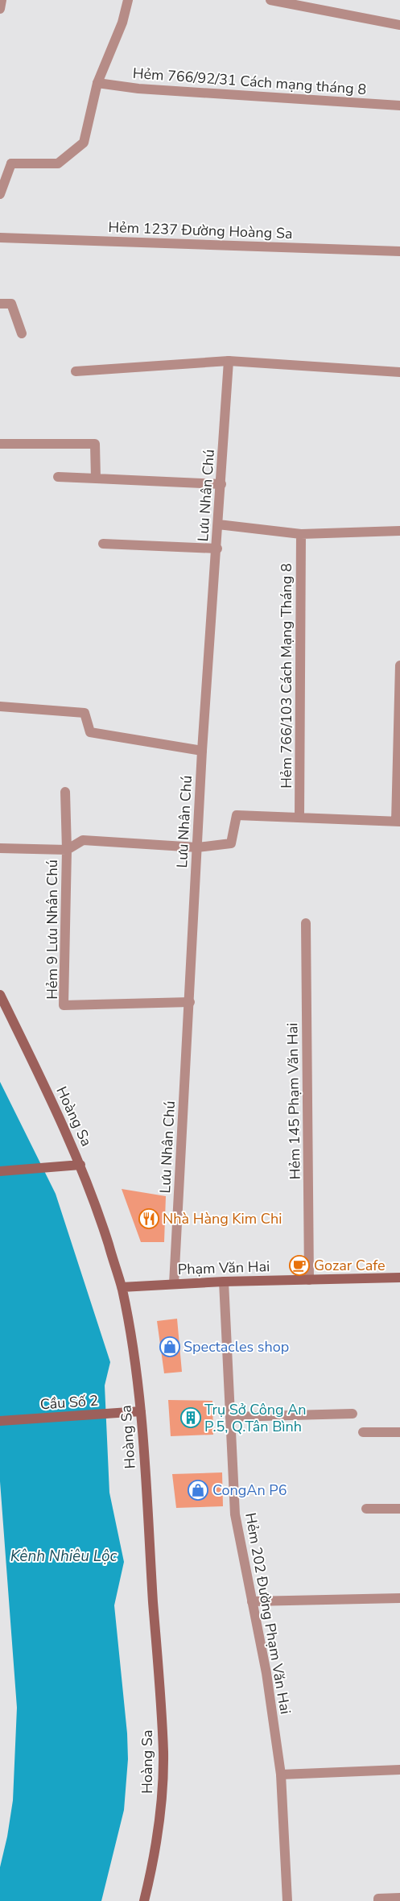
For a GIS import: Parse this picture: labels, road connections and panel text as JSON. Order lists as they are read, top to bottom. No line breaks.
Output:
{"streets":{"street":["Hẻm 766/92/31 Cách mạng tháng 8","Hẻm 1237 Đường Hoàng Sa","Lưu Nhân Chú","Hẻm 766/103 Cách Mạng Tháng 8","Hẻm 9 Lưu Nhân Chú","Hẻm 145 Phạm Văn Hai","Hoàng Sa","Phạm Văn Hai","Cầu Số 2","Hẻm 202 Đường Phạm Văn Hai"]},"crossings":[["Lưu Nhân Chú","Hẻm 9 Lưu Nhân Chú"],["Lưu Nhân Chú","Phạm Văn Hai"],["Hẻm 145 Phạm Văn Hai","Phạm Văn Hai"],["Hoàng Sa","Phạm Văn Hai"],["Hoàng Sa","Cầu Số 2"],["Phạm Văn Hai","Hẻm 202 Đường Phạm Văn Hai"]],"water":["Kênh Nhiêu Lộc"],"places":{"restaurant":["Nhà Hàng Kim Chi"],"cafe":["Gozar Cafe"],"shop":["Spectacles shop","CongAn P6"],"building":["Trụ Sở Công An P.5, Q.Tân Bình"]}}
